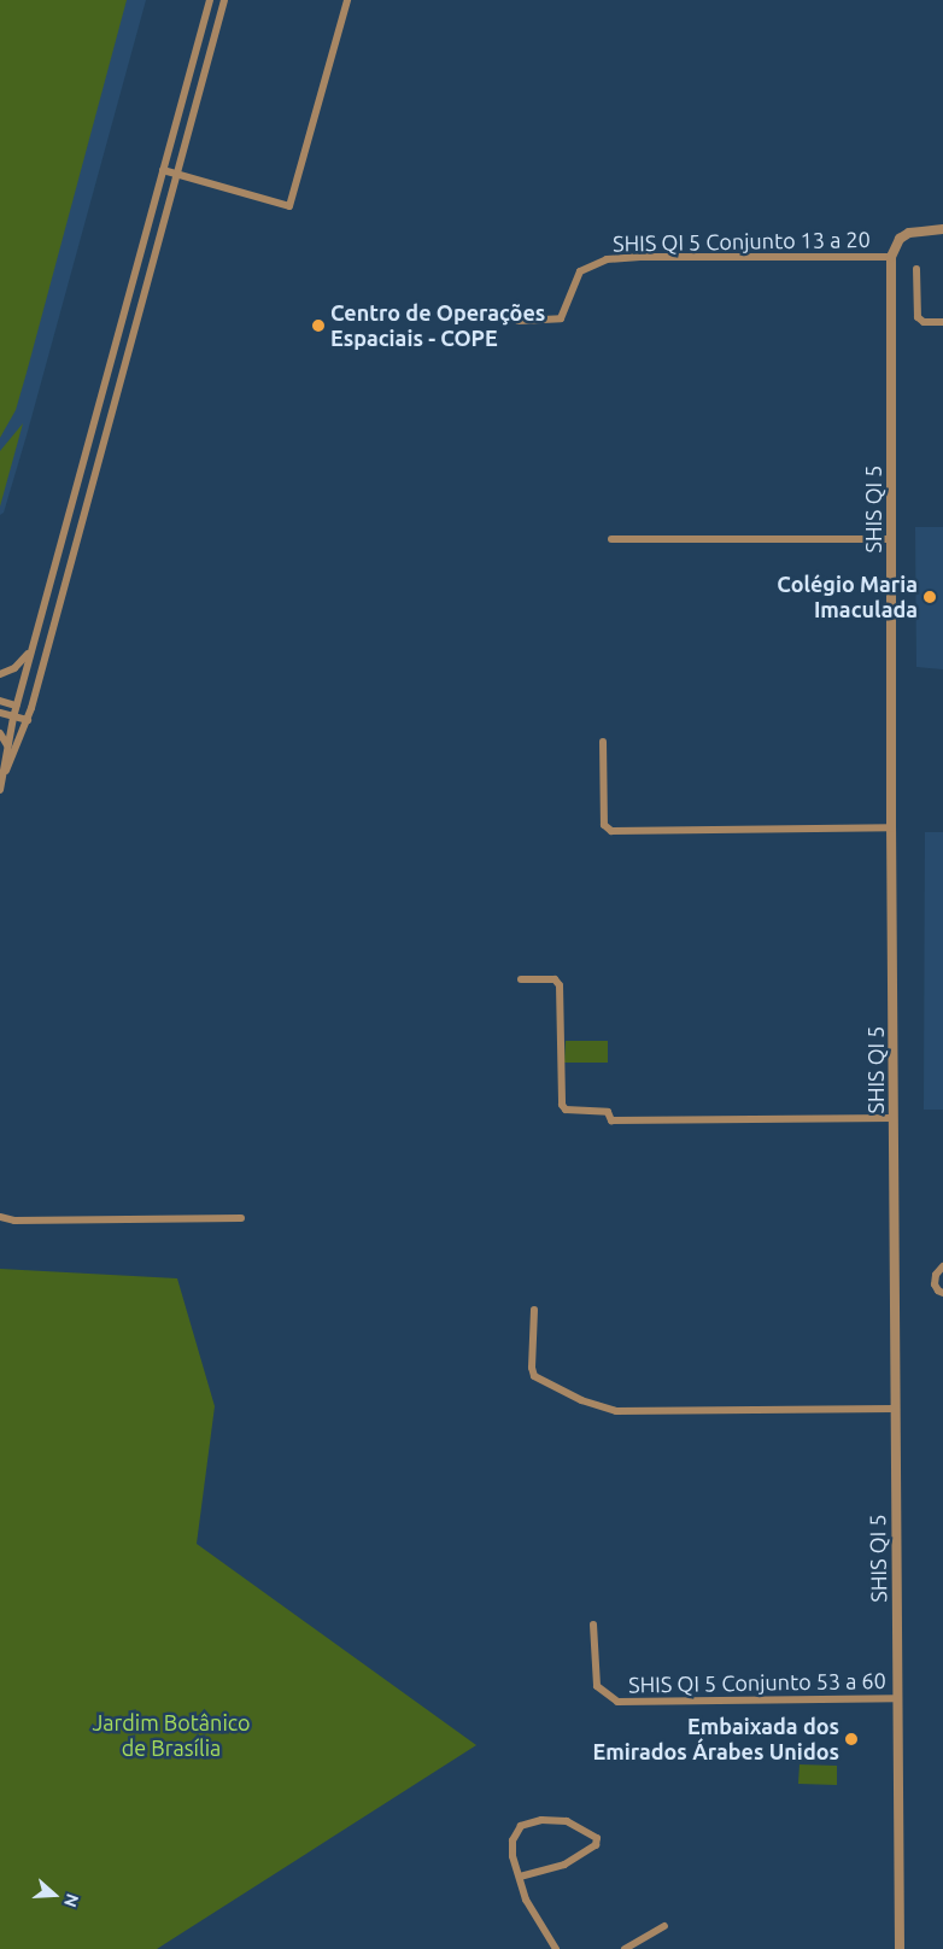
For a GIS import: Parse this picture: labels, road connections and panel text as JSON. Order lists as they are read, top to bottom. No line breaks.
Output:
{"streets":{"street":["SHIS QI 5 Conjunto 13 a 20","SHIS QI 5","SHIS QI 5 Conjunto 53 a 60"]},"crossings":[["SHIS QI 5 Conjunto 13 a 20","SHIS QI 5"],["SHIS QI 5","SHIS QI 5 Conjunto 53 a 60"]],"parks":["Jardim Botânico de Brasília"],"places":["Centro de Operações Espaciais - COPE","Colégio Maria Imaculada","Embaixada dos Emirados Árabes Unidos"],"north":"right"}
